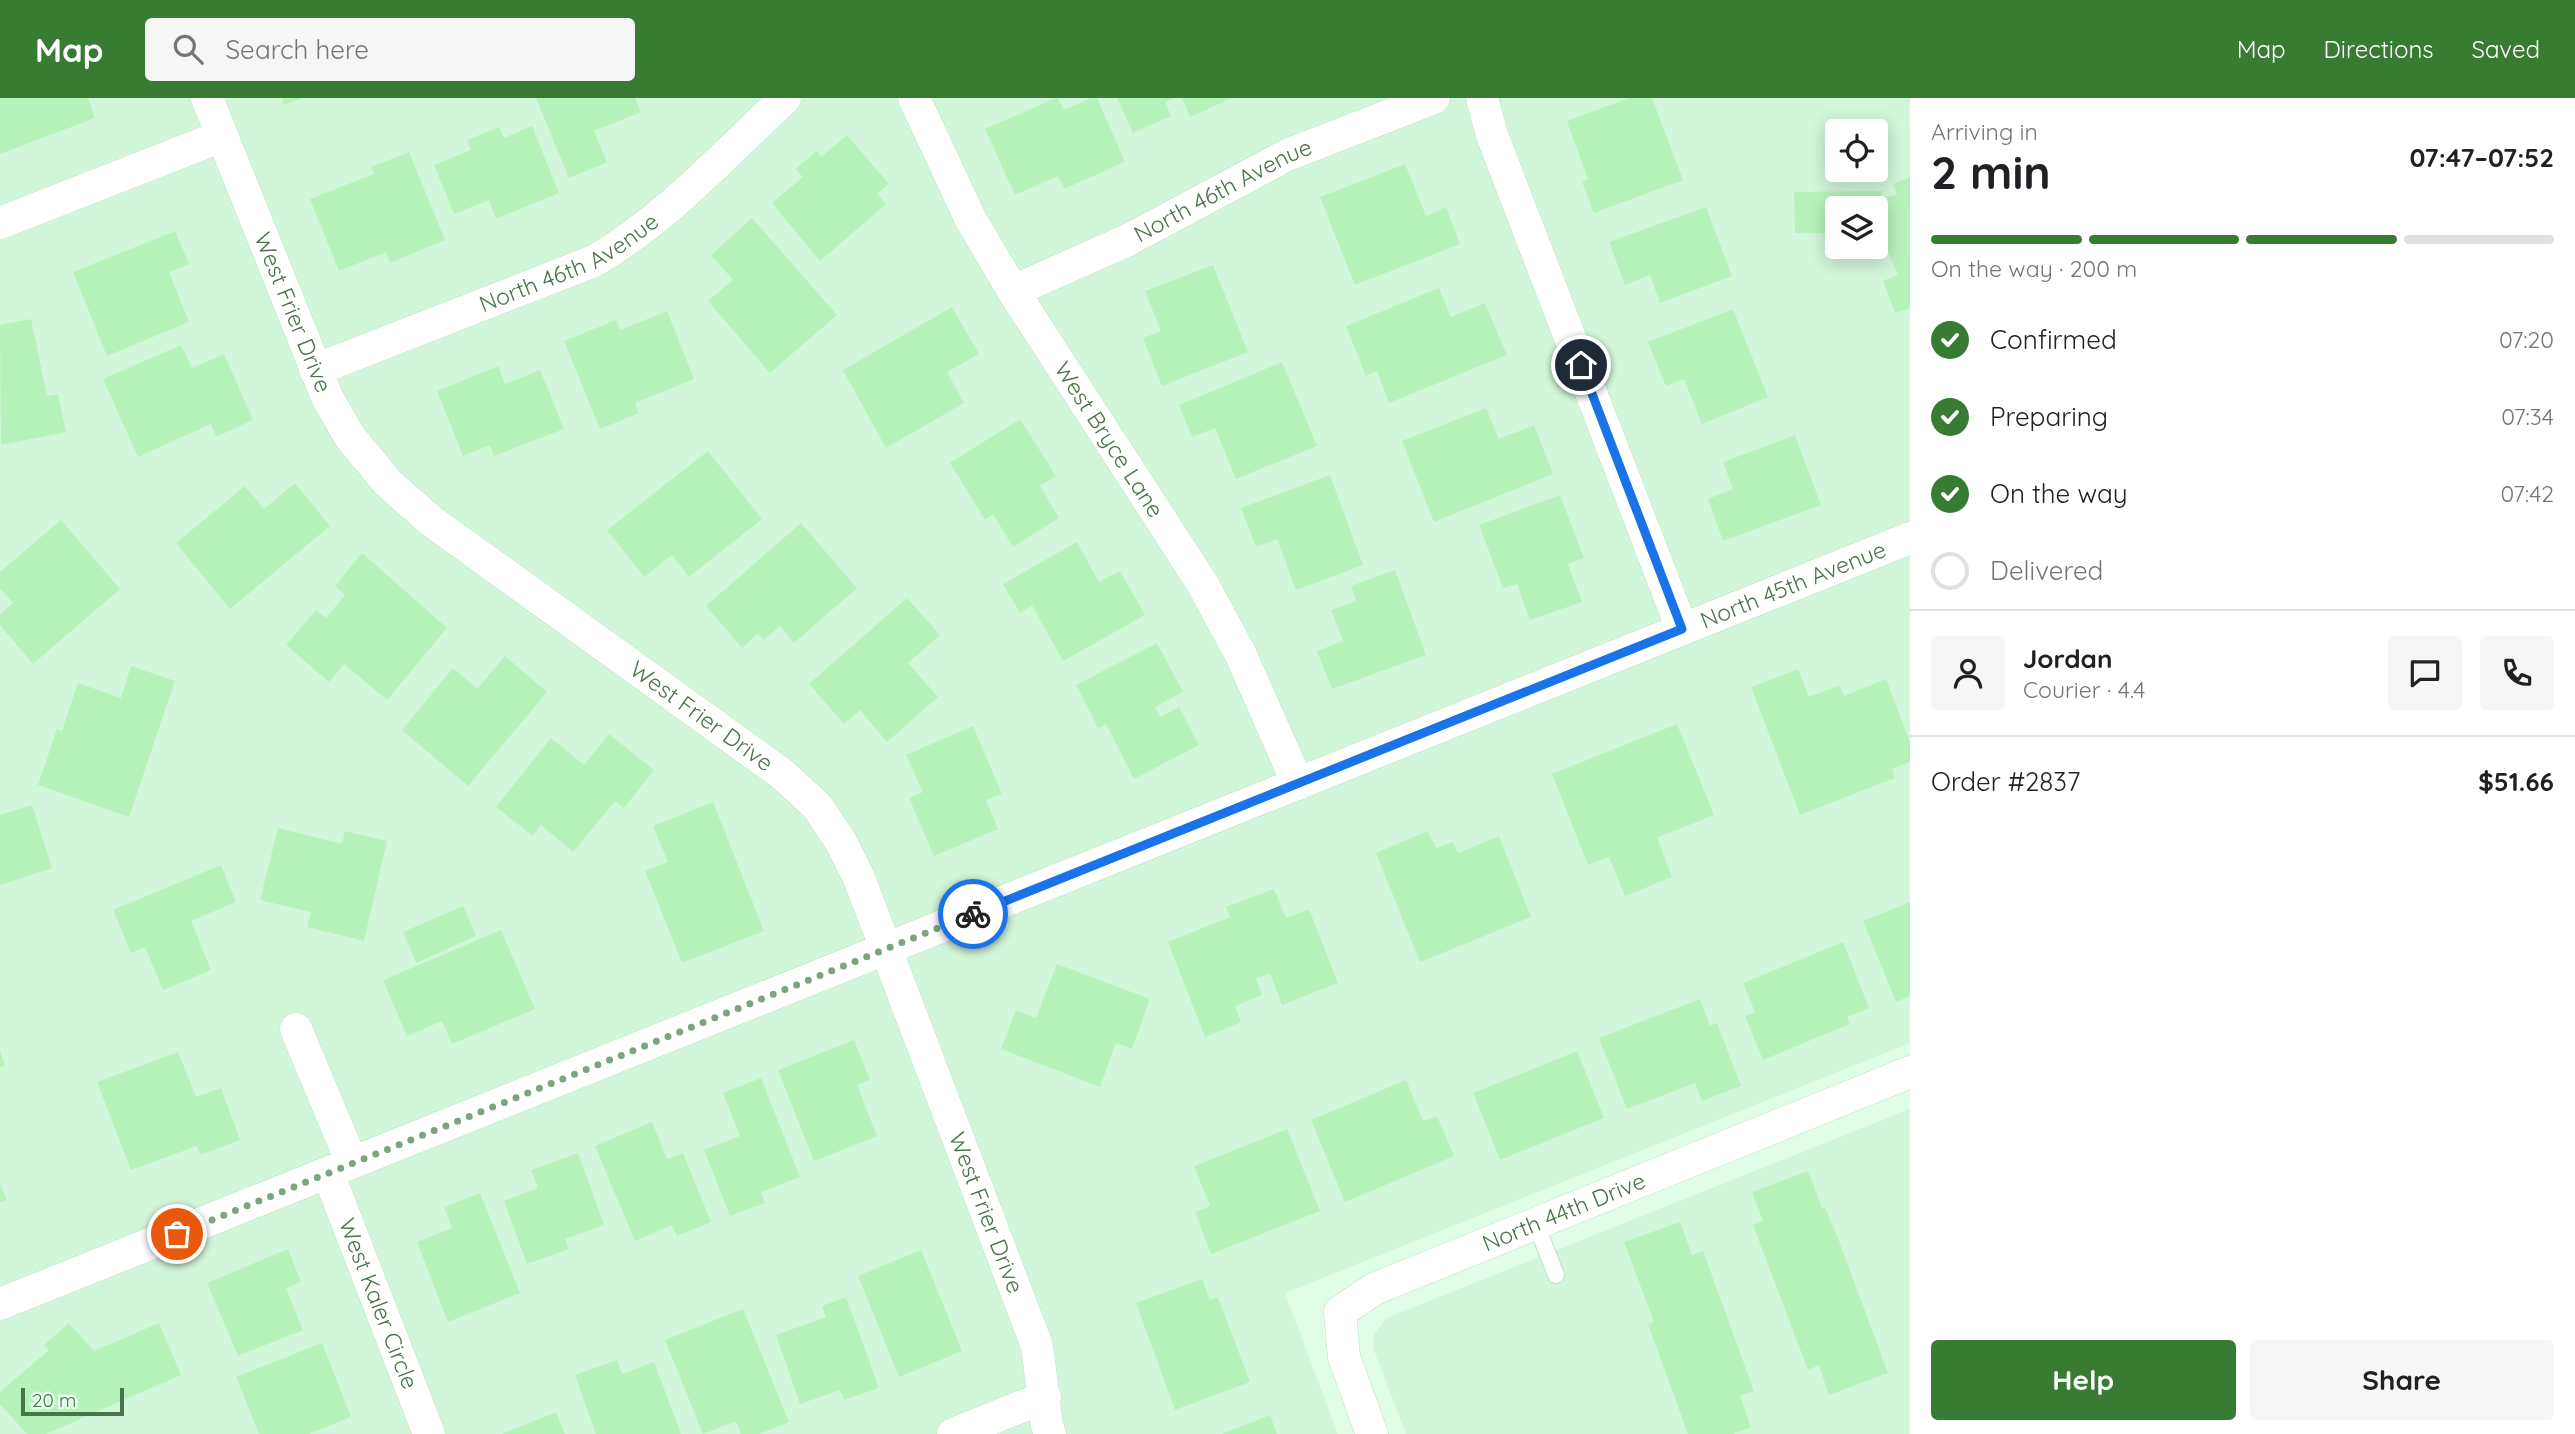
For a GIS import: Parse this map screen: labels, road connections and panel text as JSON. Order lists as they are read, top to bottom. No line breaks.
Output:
{"streets":{"street":["North 46th Avenue","West Frier Drive","West Bryce Lane","North 45th Avenue","North 44th Drive","West Kaler Circle"]},"crossings":[["North 46th Avenue","West Frier Drive"],["North 46th Avenue","West Bryce Lane"],["West Frier Drive","North 45th Avenue"],["West Bryce Lane","North 45th Avenue"],["North 45th Avenue","West Kaler Circle"]],"scale_bar":"20 m","page":{"header":"Map","search":"Search here","nav":["Map","Directions","Saved"],"heading":["2 min","Arriving in","07:47–07:52"],"panel":["Jordan","Courier · 4.4","Order #2837","$51.66"],"bar":"On the way · 200 m","list":[["Confirmed","07:20"],["Preparing","07:34"],["On the way","07:42"],"Delivered"],"buttons":["Help","Share"],"scale":"20 m"}}
